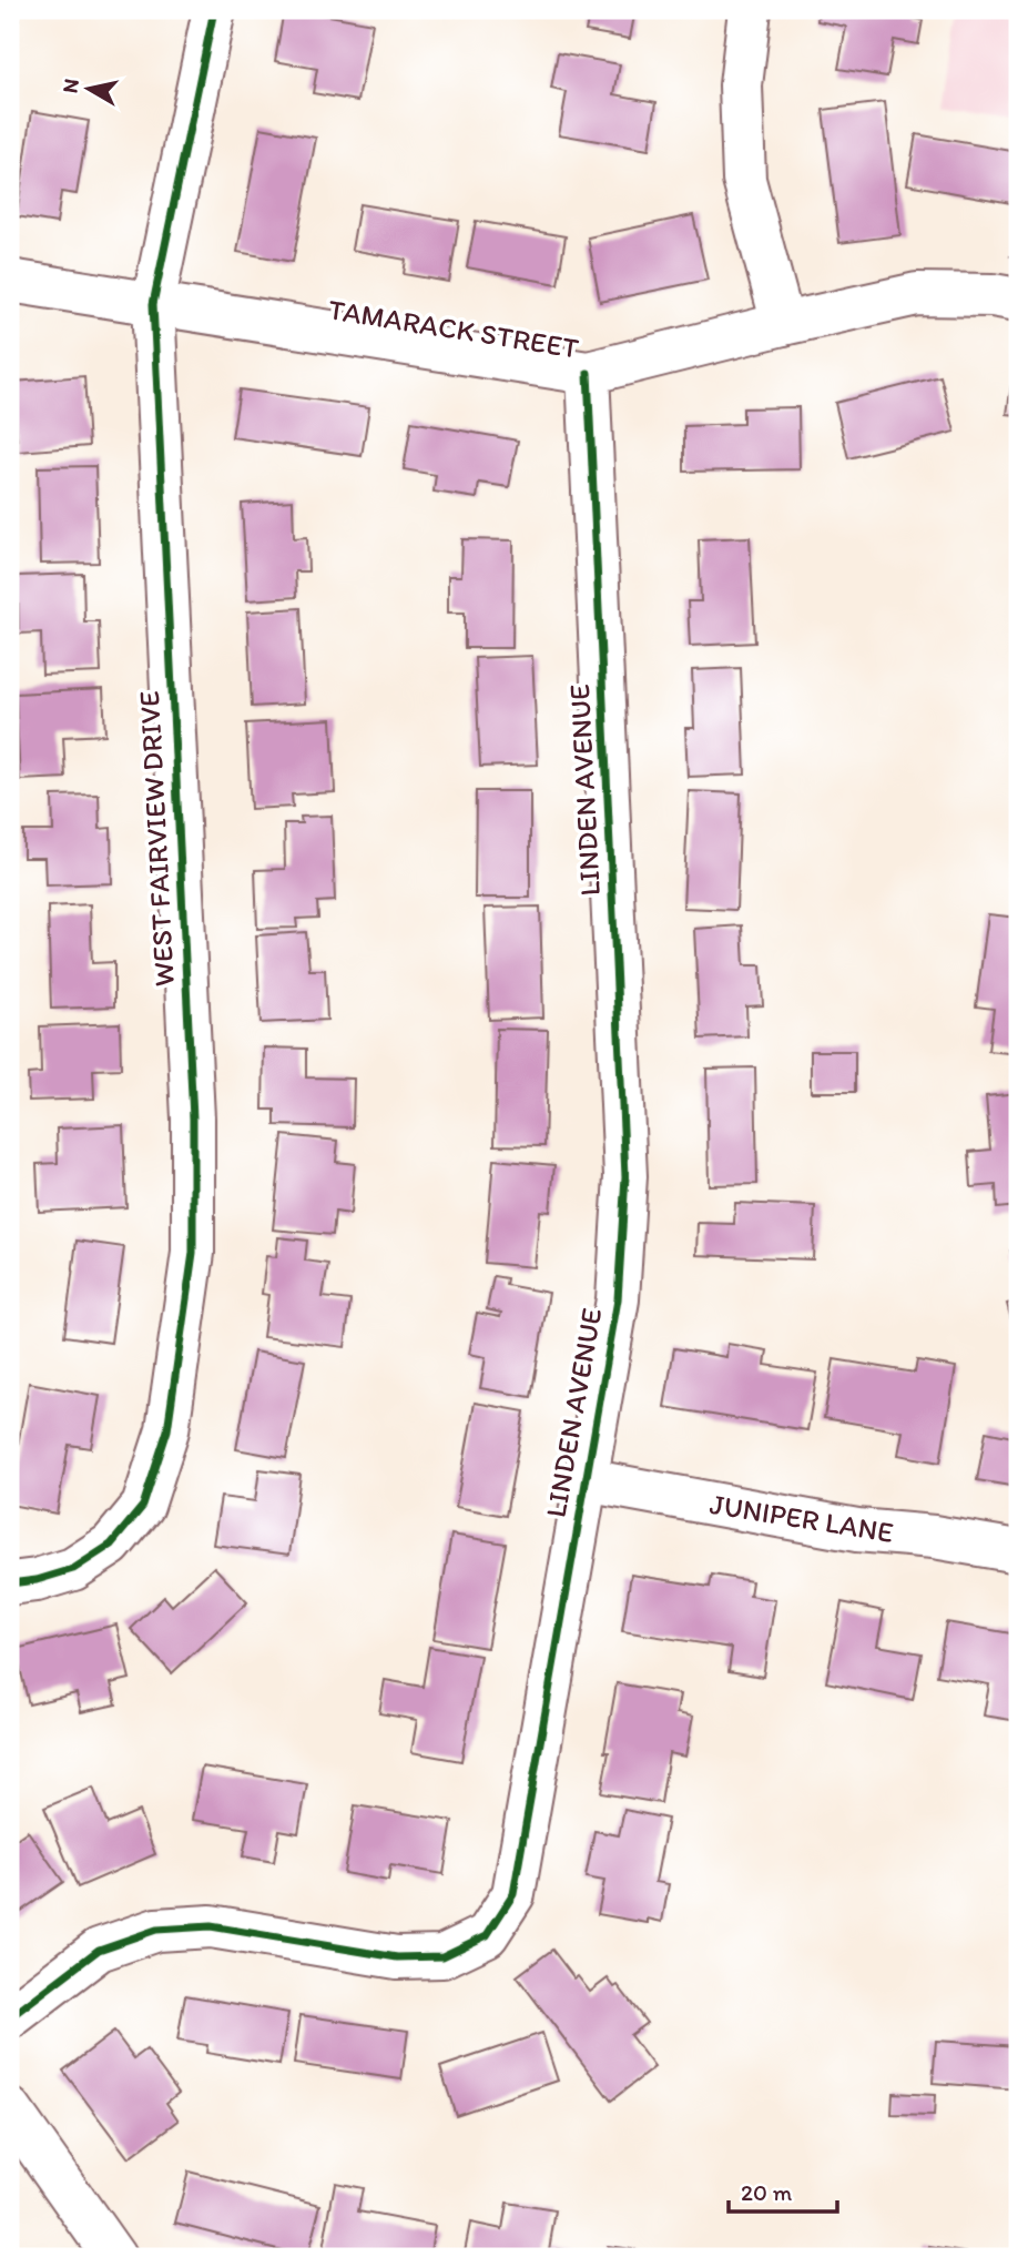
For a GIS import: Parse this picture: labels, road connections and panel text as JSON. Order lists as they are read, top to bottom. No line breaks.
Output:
{"streets":{"street":["TAMARACK STREET","LINDEN AVENUE","WEST FAIRVIEW DRIVE","JUNIPER LANE"]},"crossings":[["TAMARACK STREET","LINDEN AVENUE"],["TAMARACK STREET","WEST FAIRVIEW DRIVE"],["LINDEN AVENUE","JUNIPER LANE"]],"scale_bar":"20 m","north":"left"}
